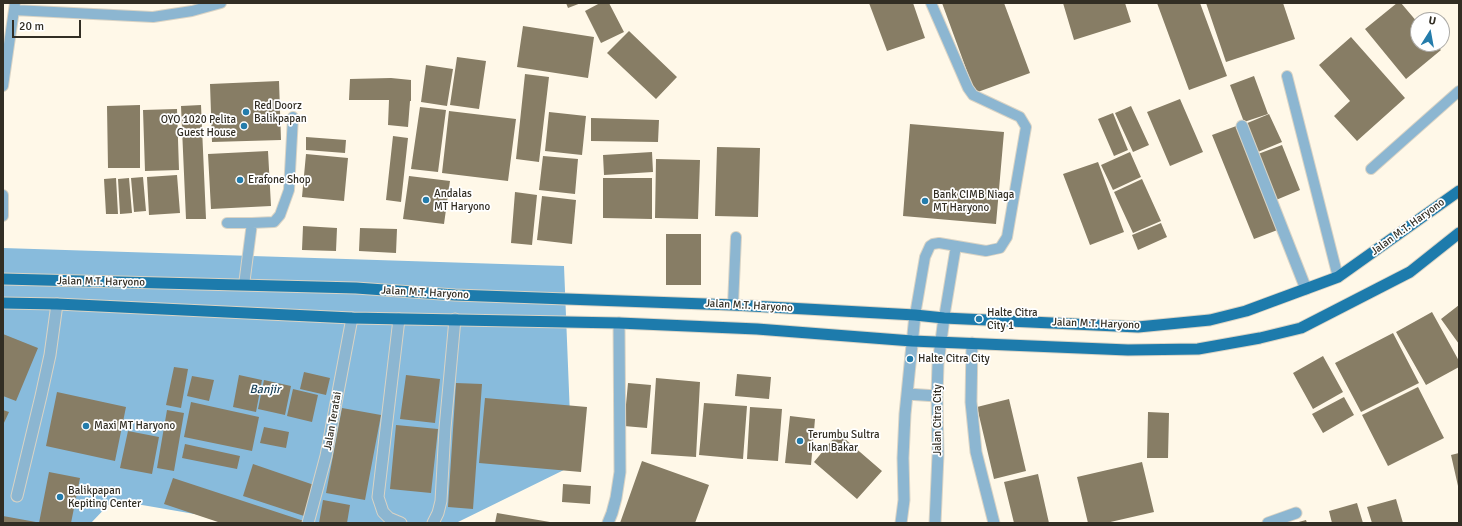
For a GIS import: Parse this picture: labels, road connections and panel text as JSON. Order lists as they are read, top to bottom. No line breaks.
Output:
{"streets":{"main road":["Jalan M.T. Haryono"],"street":["Jalan Citra City","Jalan Teratai"]},"crossings":[["Jalan M.T. Haryono","Jalan Citra City"],["Jalan M.T. Haryono","Jalan Teratai"]],"water":["Banjir"],"places":["Red Doorz Balikpapan","OYO 1020 Pelita Guest House","Erafone Shop","Andalas MT Haryono","Bank CIMB Niaga MT Haryono","Halte Citra City 1","Halte Citra City","Maxi MT Haryono","Terumbu Sultra Ikan Bakar","Balikpapan Kepiting Center"],"scale_bar":"20 m","north":"top"}
